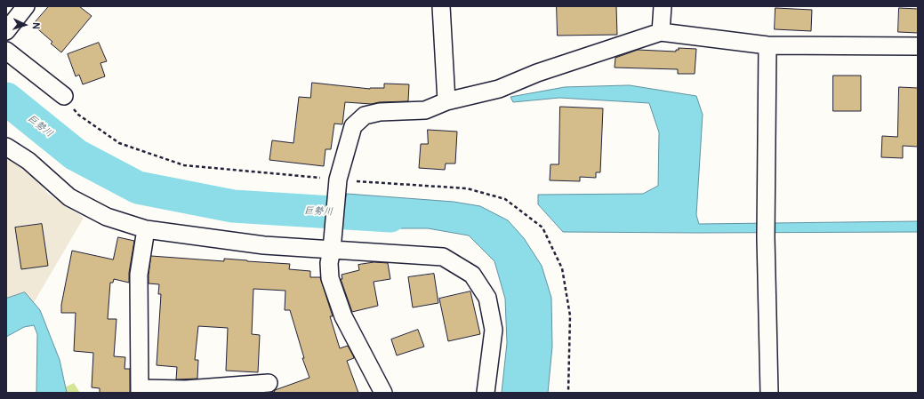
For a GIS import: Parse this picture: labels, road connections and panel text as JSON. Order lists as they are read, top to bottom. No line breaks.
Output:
{"water":["巨勢川"],"north":"right"}
